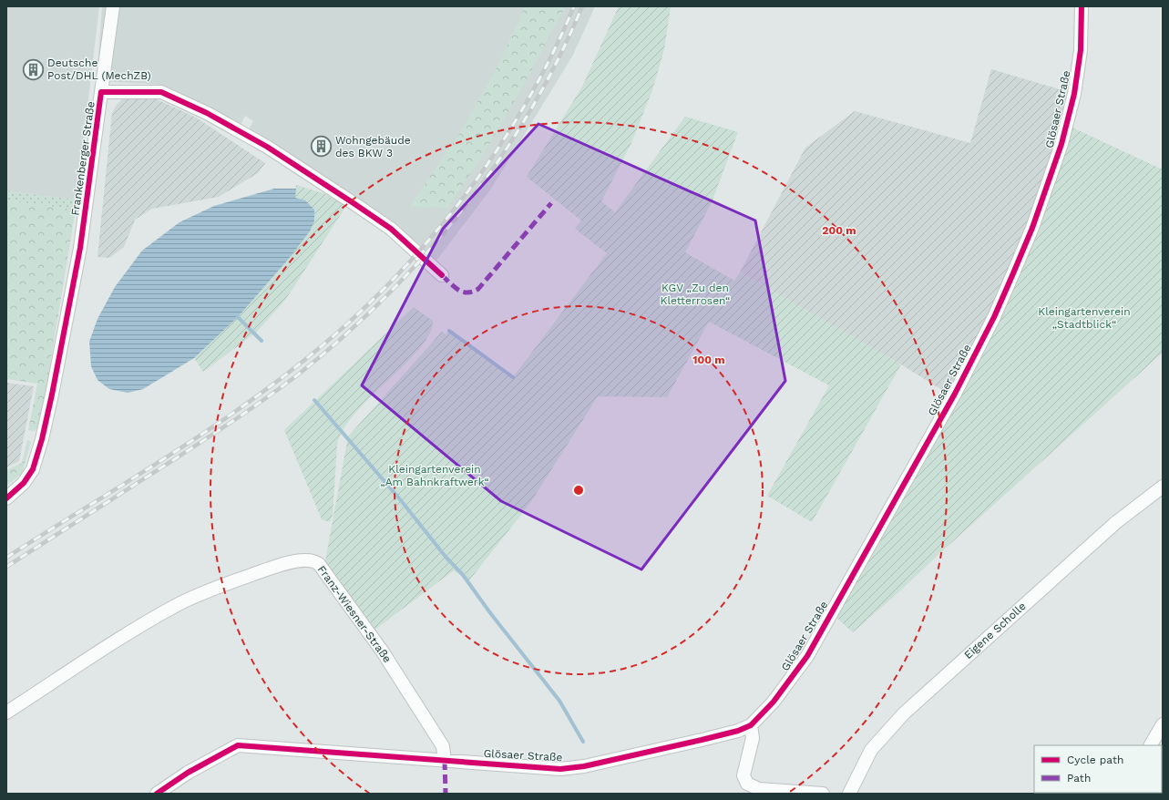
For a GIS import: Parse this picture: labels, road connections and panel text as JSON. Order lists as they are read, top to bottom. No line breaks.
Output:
{"streets":{"street":["Glösaer Straße","Frankenberger Straße","Franz-Wiesner-Straße","Eigene Scholle"]},"crossings":[["Glösaer Straße","Franz-Wiesner-Straße"]],"parks":["KGV „Zu den Kletterrosen“","Kleingartenverein „Stadtblick“","Kleingartenverein „Am Bahnkraftwerk“"],"places":{"building":["Deutsche Post/DHL (MechZB)","Wohngebäude des BKW 3"]},"legend":["Cycle path","Path"],"rings":["200 m","100 m"]}
